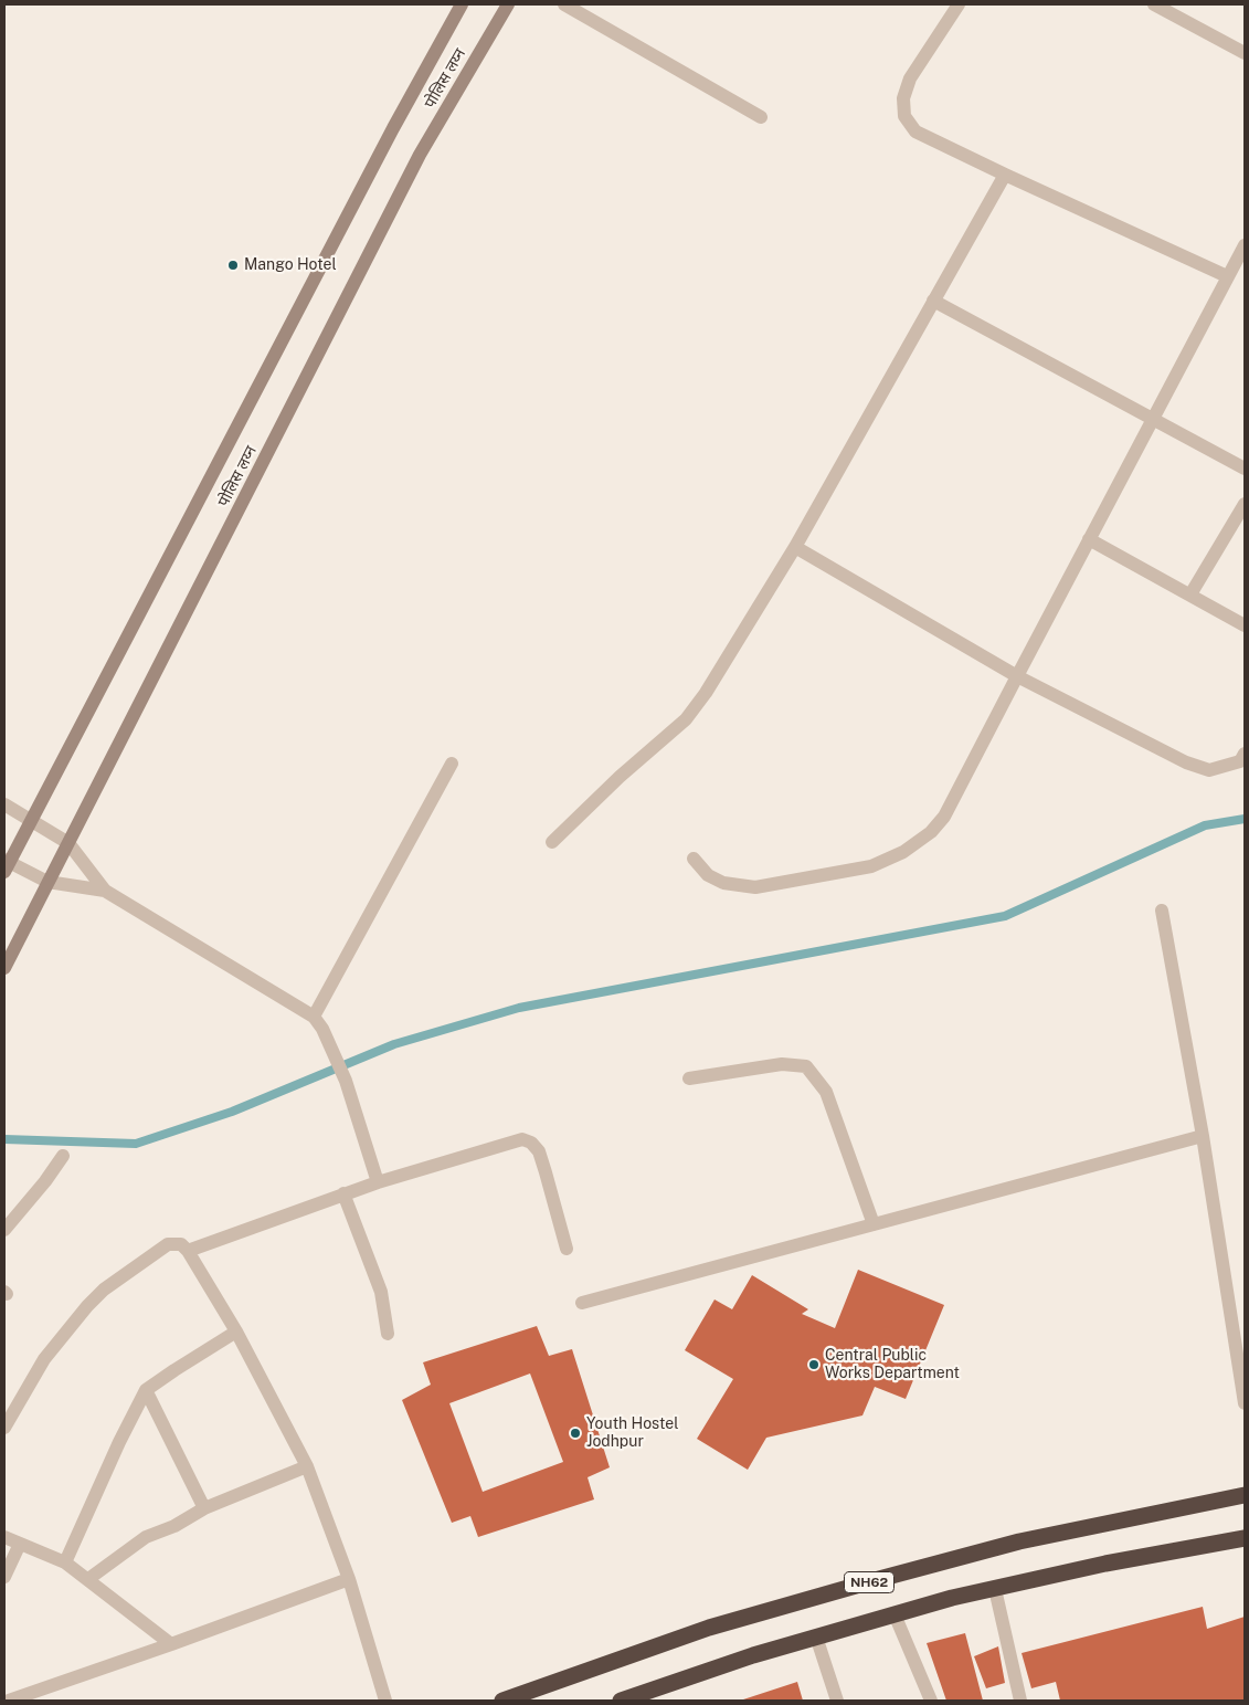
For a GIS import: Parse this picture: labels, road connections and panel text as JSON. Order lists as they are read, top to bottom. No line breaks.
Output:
{"streets":{"highway":["NH62"],"street":["पोलिस लय्न"]},"places":["Mango Hotel","Central Public Works Department","Youth Hostel Jodhpur"]}
